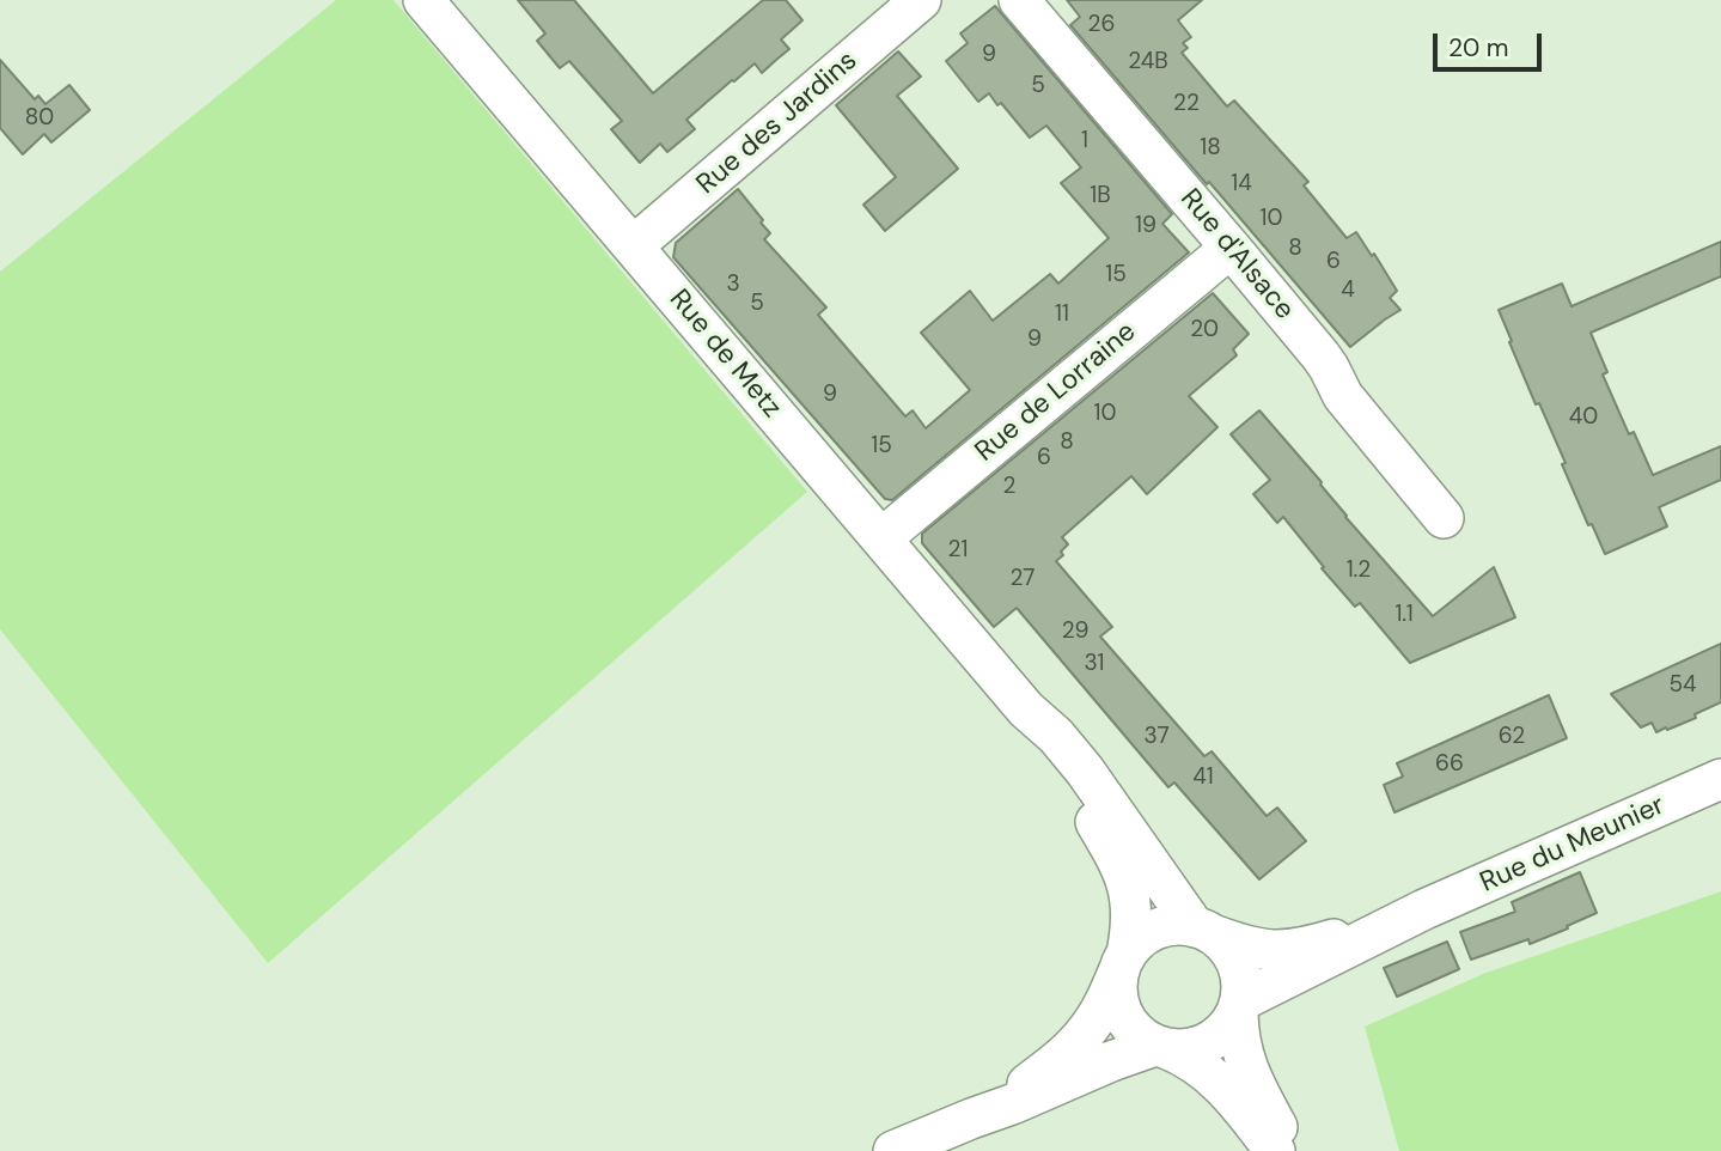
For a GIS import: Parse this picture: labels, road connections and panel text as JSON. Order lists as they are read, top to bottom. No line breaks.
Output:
{"streets":{"street":["Rue des Jardins","Rue d'Alsace","Rue de Metz","Rue de Lorraine","Rue du Meunier"]},"crossings":[["Rue des Jardins","Rue de Metz"],["Rue d'Alsace","Rue de Lorraine"],["Rue de Metz","Rue de Lorraine"],["Rue de Metz","Rue du Meunier"]],"house_numbers":["26","9","24B","5","22","80","1","18","14","1B","10","19","8","6","15","3","4","5","11","20","9","9","10","40","8","15","6","2","21","1.2","27","1.1","29","31","54","37","62","66","41"],"scale_bar":"20 m"}
